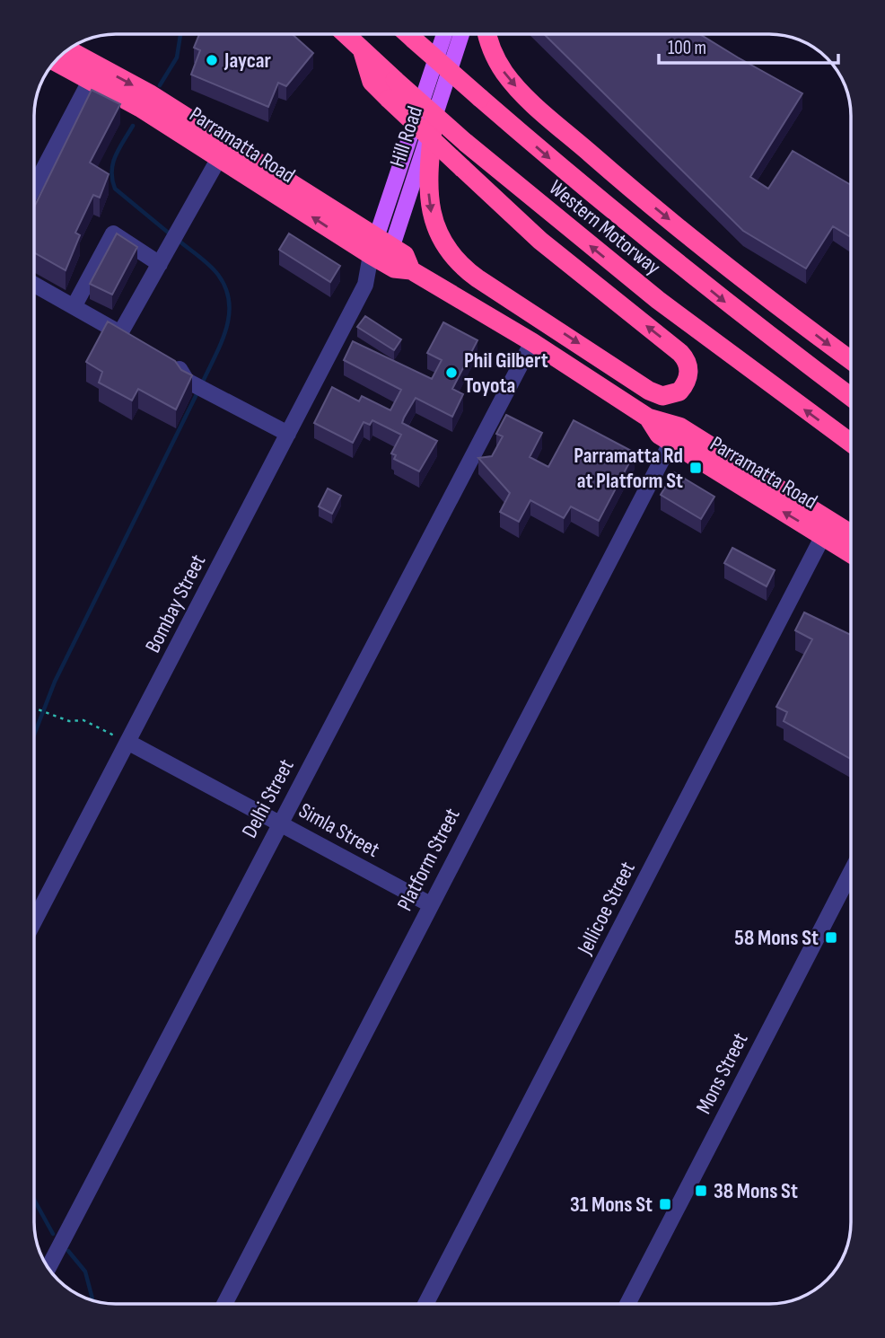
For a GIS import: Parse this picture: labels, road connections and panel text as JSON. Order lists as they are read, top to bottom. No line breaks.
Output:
{"streets":{"highway":["Parramatta Road","Western Motorway"],"main road":["Hill Road"],"street":["Bombay Street","Delhi Street","Simla Street","Platform Street","Jellicoe Street","Mons Street"]},"crossings":[["Hill Road","Parramatta Road"],["Hill Road","Bombay Street"],["Parramatta Road","Bombay Street"],["Parramatta Road","Delhi Street"],["Parramatta Road","Platform Street"],["Parramatta Road","Jellicoe Street"],["Bombay Street","Simla Street"],["Delhi Street","Simla Street"],["Simla Street","Platform Street"]],"places":{"other":["Jaycar","Phil Gilbert Toyota"],"transit":["Parramatta Rd at Platform St","58 Mons St","38 Mons St","31 Mons St"]},"scale_bar":"100 m"}
